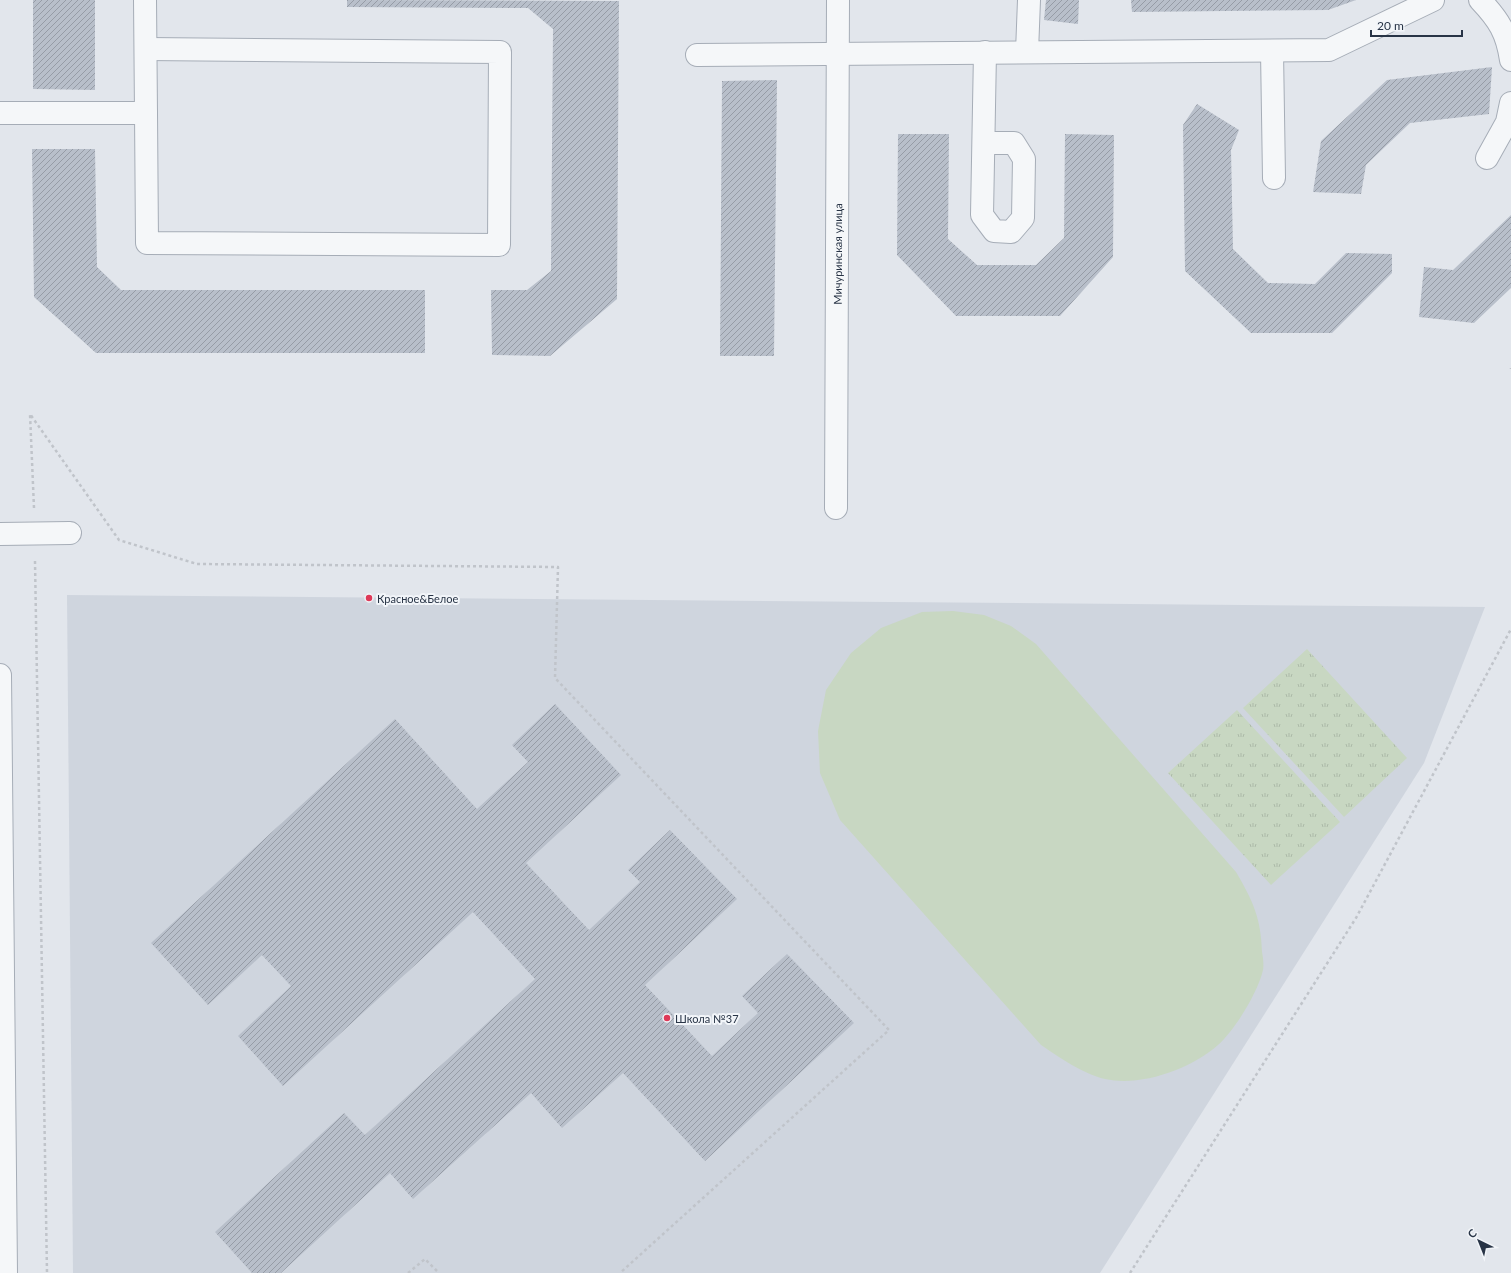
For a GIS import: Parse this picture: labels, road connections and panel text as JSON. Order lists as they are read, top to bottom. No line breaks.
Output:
{"streets":{"street":["Мичуринская улица"]},"places":["Красное&Белое","Школа №37"],"scale_bar":"20 m","north":"top left"}
